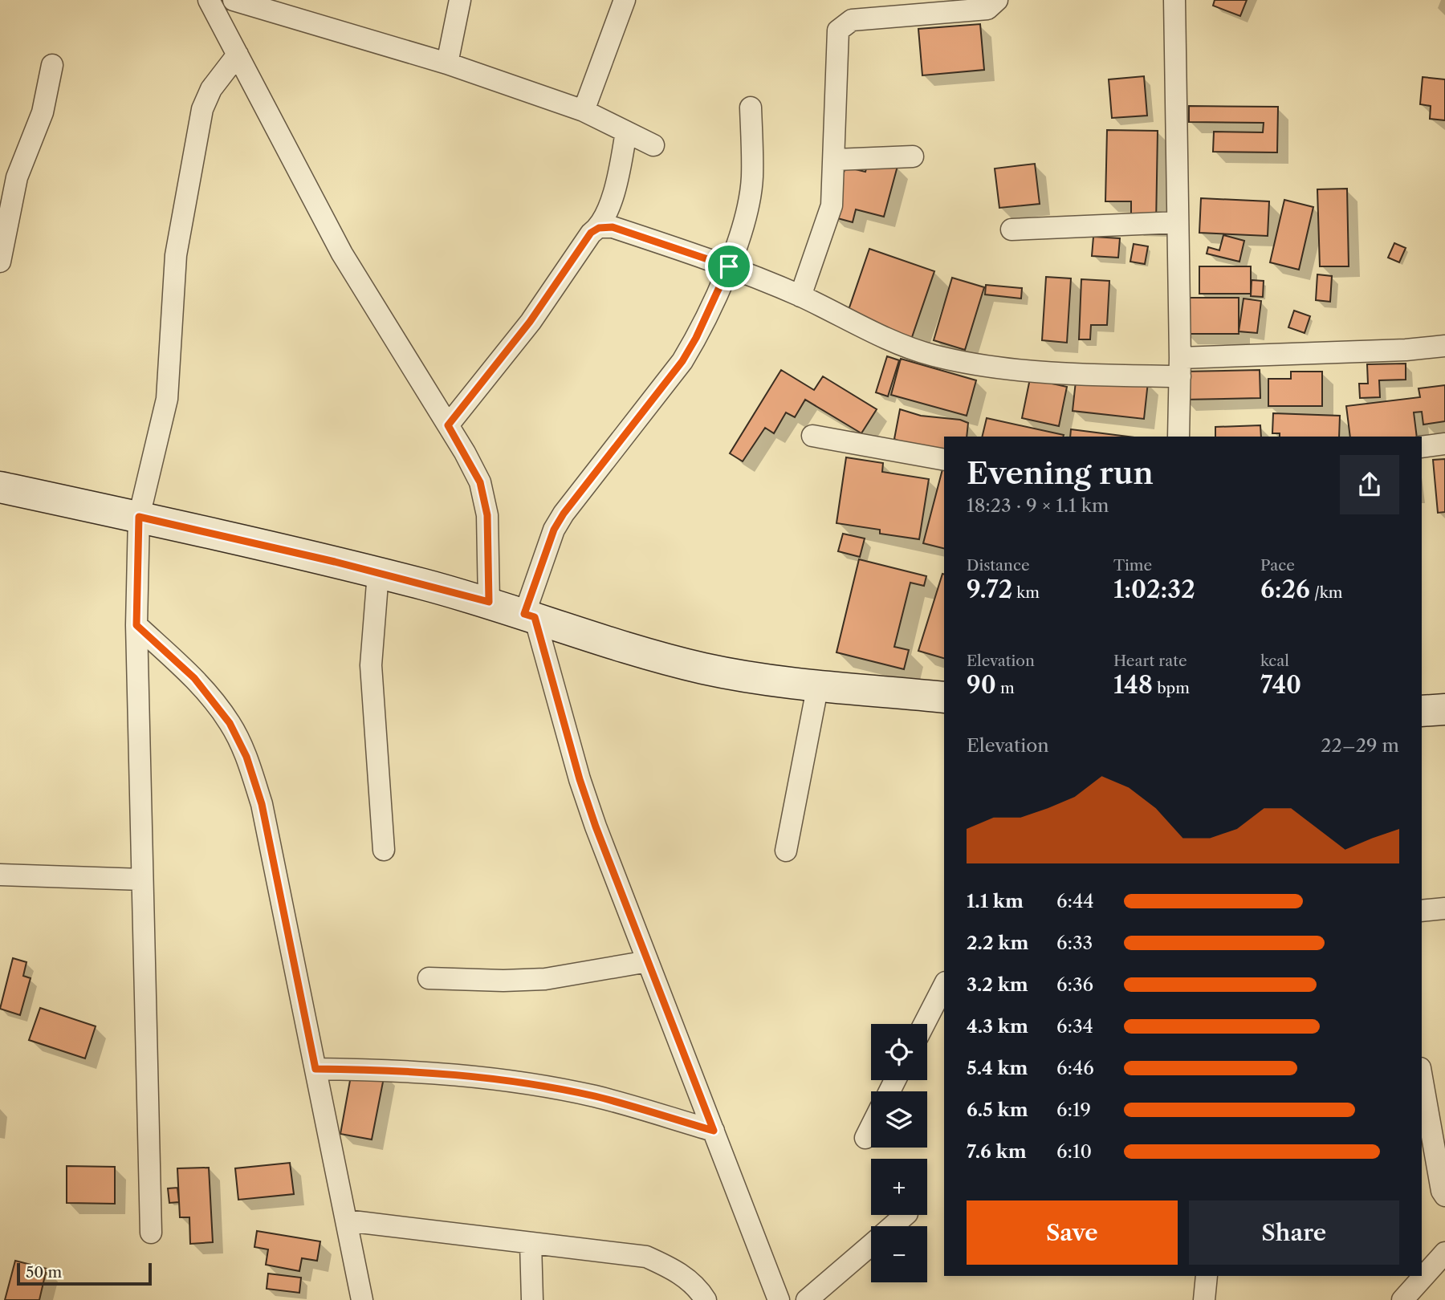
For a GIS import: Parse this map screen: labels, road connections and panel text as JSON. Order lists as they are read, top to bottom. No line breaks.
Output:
{"scale_bar":"50 m","page":{"heading":["Evening run","18:23 · 9 × 1.1 km"],"stats":[["Distance","9.72 km"],["Time","1:02:32"],["Pace","6:26 /km"],["Elevation","90 m"],["Heart rate","148 bpm"],["kcal","740"]],"chart":["Elevation","22–29 m"],"list":[{"name":"1.1 km","note":"6:44"},{"name":"2.2 km","note":"6:33"},{"name":"3.2 km","note":"6:36"},{"name":"4.3 km","note":"6:34"},{"name":"5.4 km","note":"6:46"},{"name":"6.5 km","note":"6:19"},{"name":"7.6 km","note":"6:10"}],"map_buttons":["+","−"],"buttons":["Save","Share"],"scale":"50 m"}}
